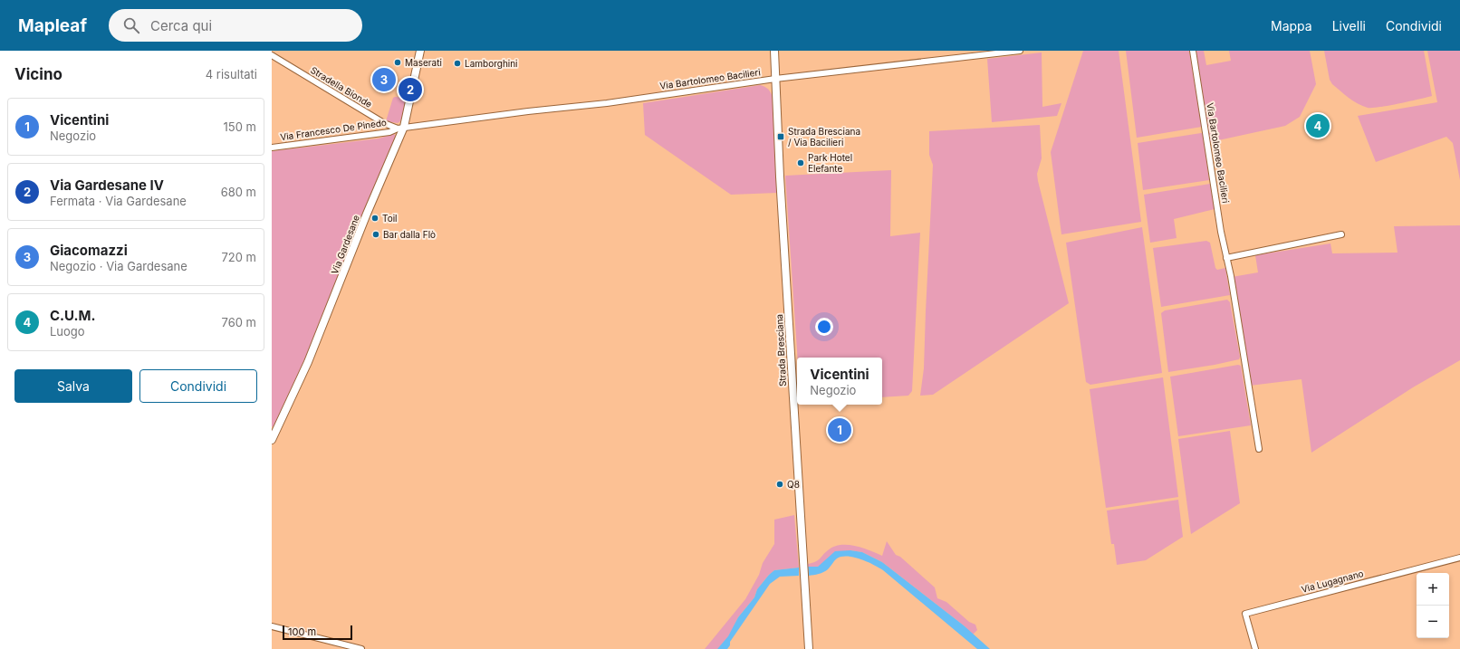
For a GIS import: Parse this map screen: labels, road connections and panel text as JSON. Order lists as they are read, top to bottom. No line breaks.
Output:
{"streets":{"main road":["Via Gardesane","Strada Bresciana"],"street":["Via Bartolomeo Bacilieri","Stradella Bionde","Via Francesco De Pinedo","Via Lugagnano"]},"crossings":[["Via Bartolomeo Bacilieri","Stradella Bionde"],["Via Bartolomeo Bacilieri","Via Francesco De Pinedo"],["Via Bartolomeo Bacilieri","Via Gardesane"],["Via Bartolomeo Bacilieri","Strada Bresciana"],["Stradella Bionde","Via Francesco De Pinedo"],["Stradella Bionde","Via Gardesane"],["Via Francesco De Pinedo","Via Gardesane"]],"places":{"other":["Maserati","Lamborghini","Park Hotel Elefante","Toil","Bar dalla Flò","Q8"],"transit":["Strada Bresciana / Via Bacilieri"]},"scale_bar":"100 m","page":{"header":"Mapleaf","search":"Cerca qui","nav":["Mappa","Livelli","Condividi"],"heading":["Vicino","4 risultati"],"pins":["3","2","4","1"],"list":[{"mark":"1","name":"Vicentini","note":"Negozio","value":"150 m"},{"mark":"2","name":"Via Gardesane IV","note":"Fermata · Via Gardesane","value":"680 m"},{"mark":"3","name":"Giacomazzi","note":"Negozio · Via Gardesane","value":"720 m"},{"mark":"4","name":"C.U.M.","note":"Luogo","value":"760 m"}],"popup":["Vicentini","Negozio"],"buttons":["Salva","Condividi"],"map_buttons":["+","−"],"scale":"100 m"}}
